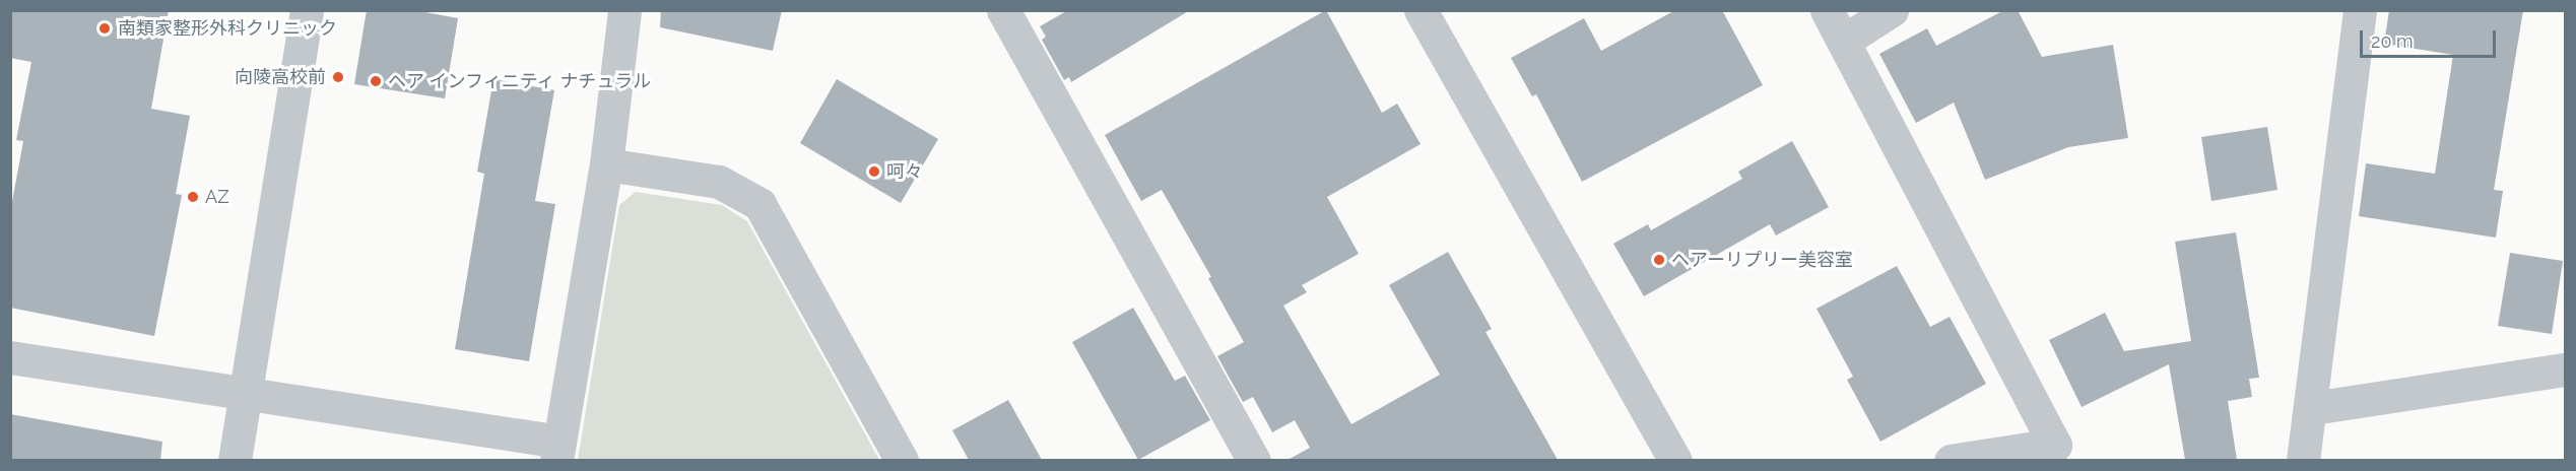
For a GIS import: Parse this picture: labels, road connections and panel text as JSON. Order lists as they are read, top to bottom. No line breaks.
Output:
{"places":["南類家整形外科クリニック","向陵高校前","ヘア インフィニティ ナチュラル","呵々","AZ","ヘアーリプリー美容室"],"scale_bar":"20 m"}
